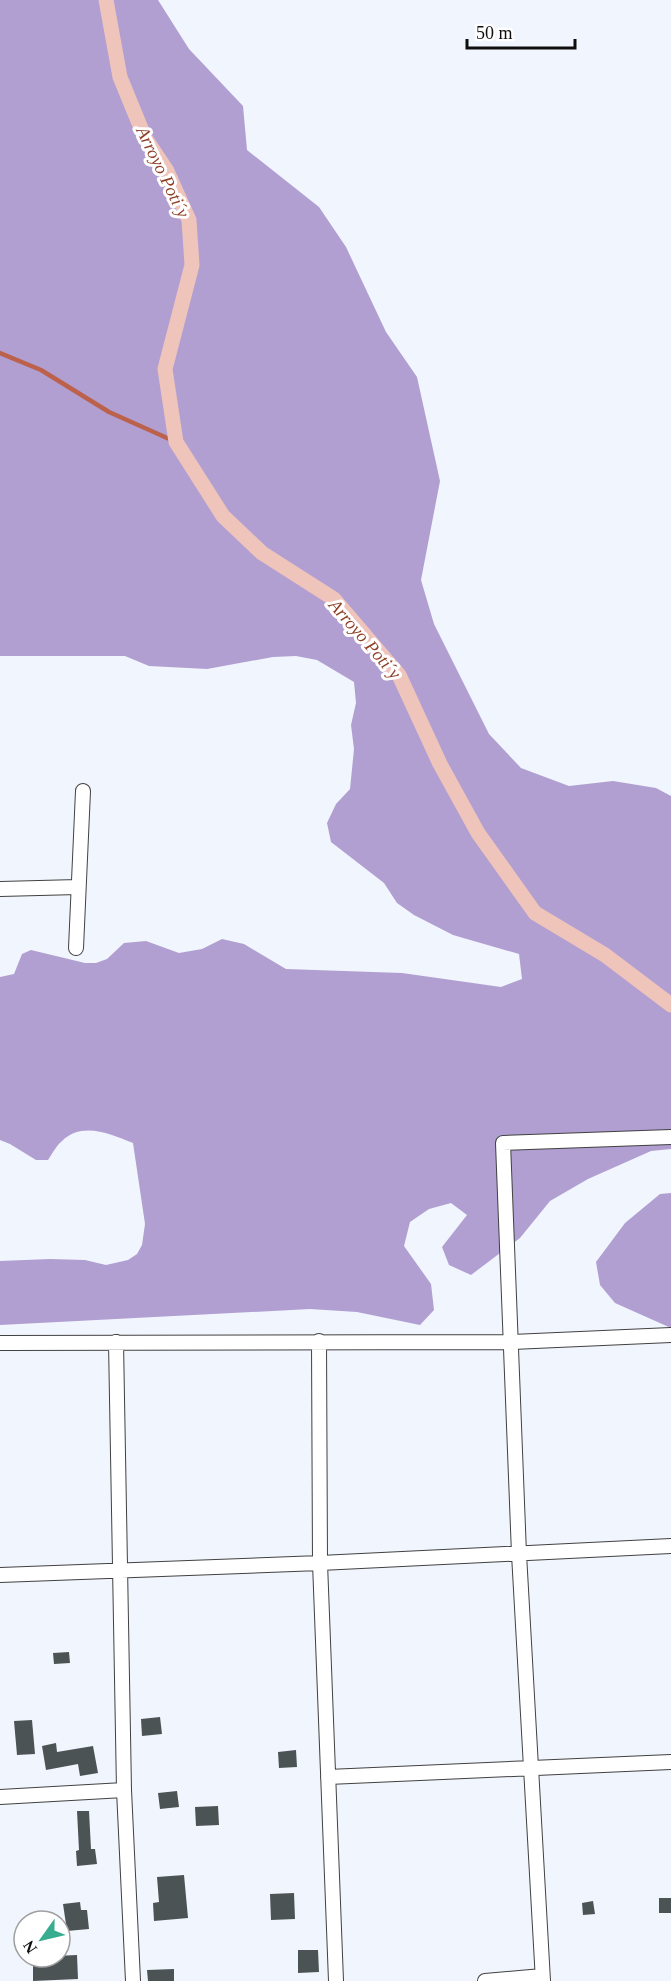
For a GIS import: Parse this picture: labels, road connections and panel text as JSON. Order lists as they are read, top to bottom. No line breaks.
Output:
{"water":["Arroyo Poti´y"],"scale_bar":"50 m","north":"bottom left"}
